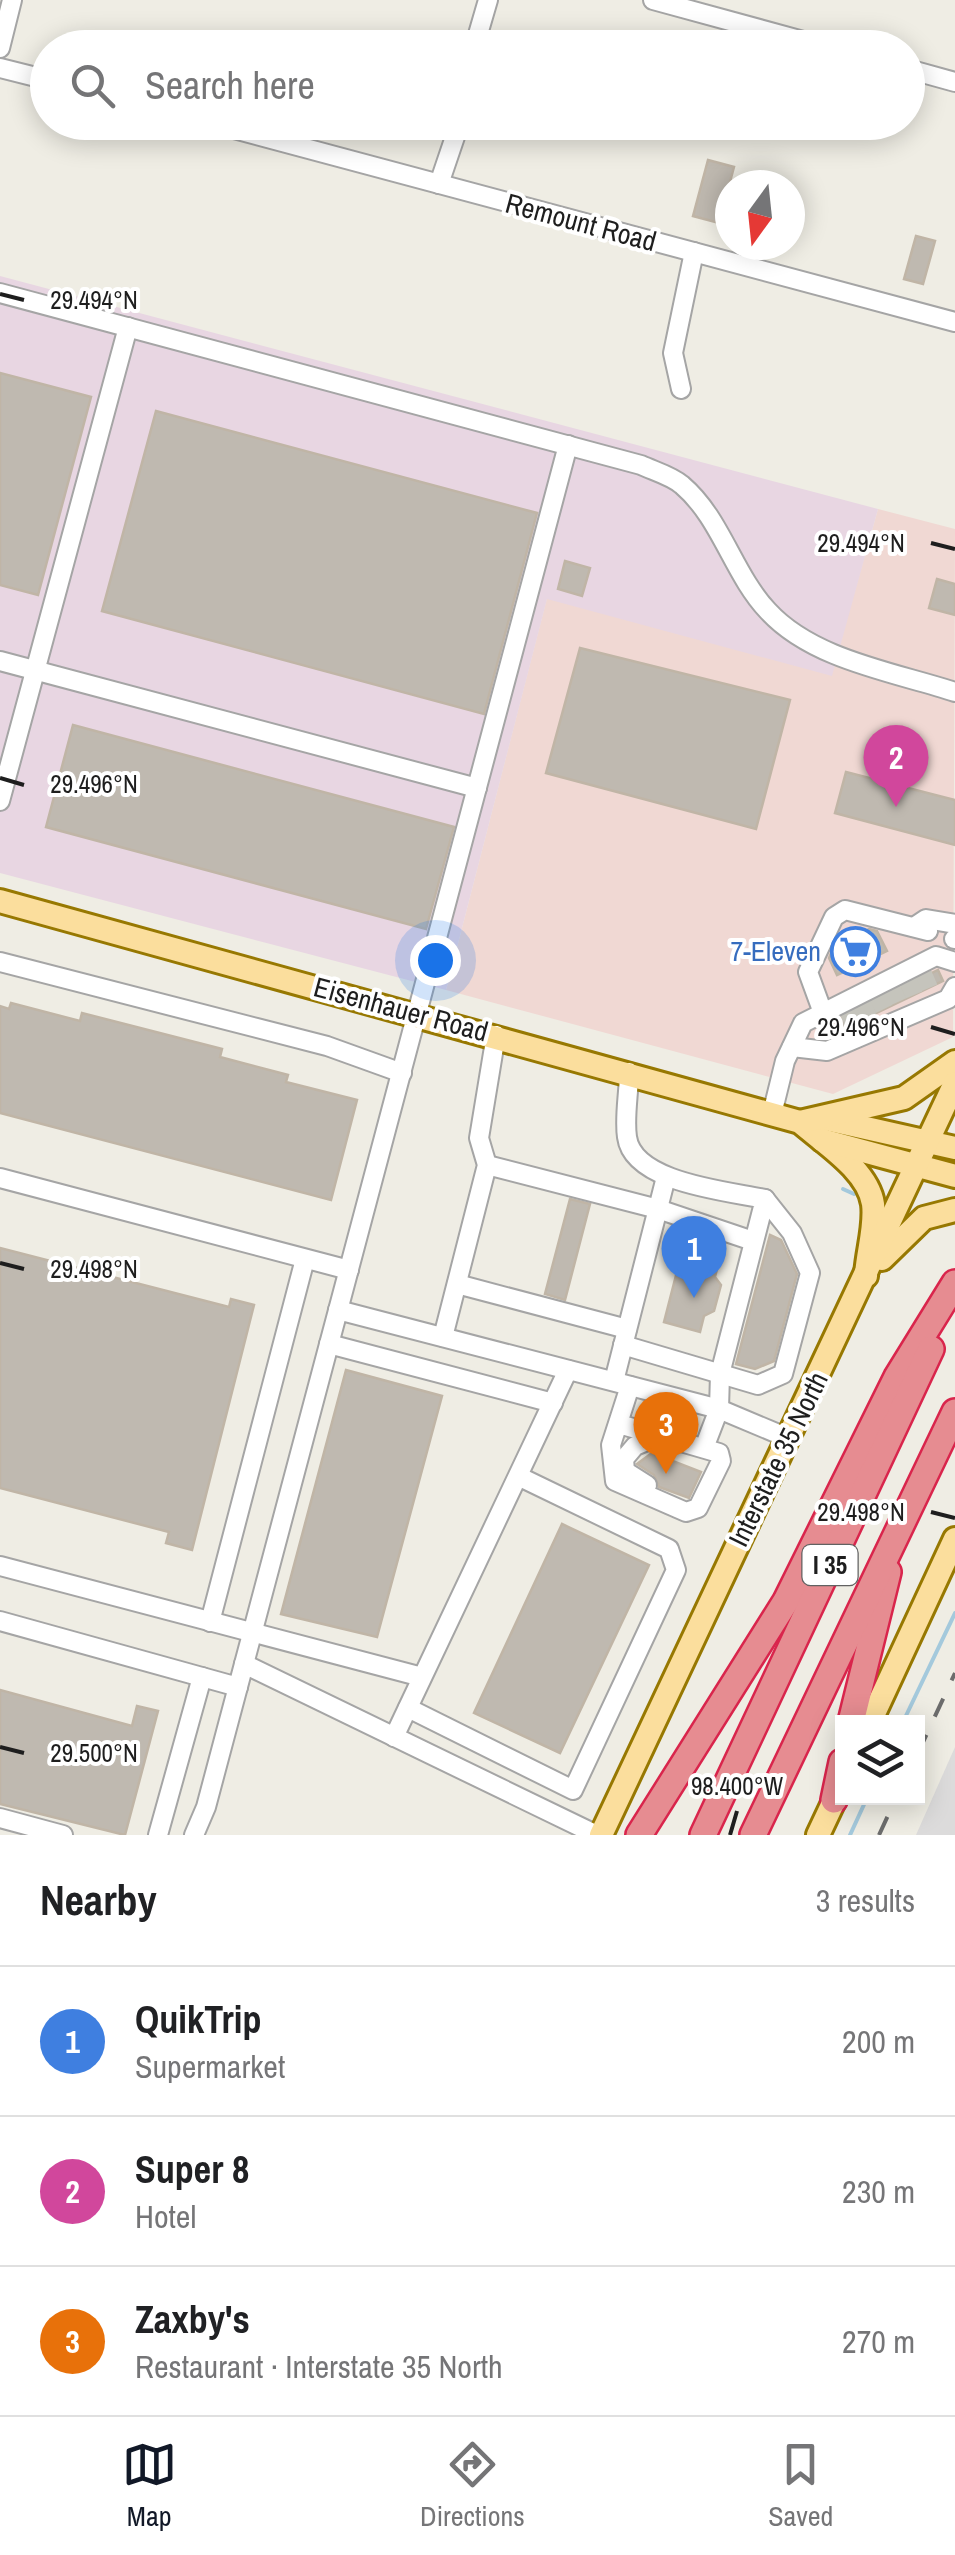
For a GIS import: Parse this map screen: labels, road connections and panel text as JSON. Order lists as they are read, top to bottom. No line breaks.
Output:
{"streets":{"highway":["I 35"],"main road":["Eisenhauer Road","Interstate 35 North"],"street":["Remount Road"]},"crossings":[["Eisenhauer Road","Interstate 35 North"]],"places":{"supermarket":["7-Eleven"]},"north":"bottom","page":{"search":"Search here","pins":["2","1","3"],"heading":["Nearby","3 results"],"list":[{"mark":"1","name":"QuikTrip","note":"Supermarket","value":"200 m"},{"mark":"2","name":"Super 8","note":"Hotel","value":"230 m"},{"mark":"3","name":"Zaxby's","note":"Restaurant · Interstate 35 North","value":"270 m"}],"nav":["Map","Directions","Saved"]},"coordinates":["29.494°N","29.496°N","29.498°N","29.500°N","98.400°W"]}
